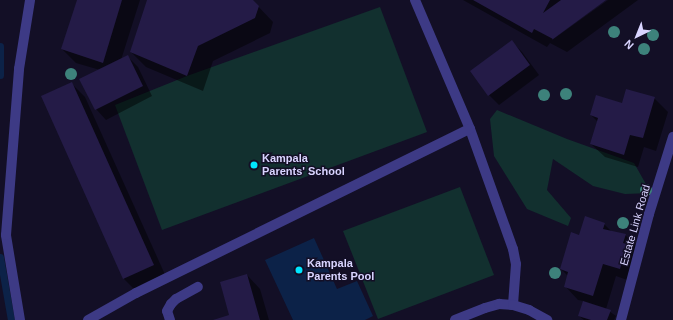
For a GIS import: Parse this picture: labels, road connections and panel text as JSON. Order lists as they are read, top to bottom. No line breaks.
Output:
{"streets":{"street":["Estate Link Road"]},"places":["Kampala Parents' School","Kampala Parents Pool"],"north":"bottom left"}
